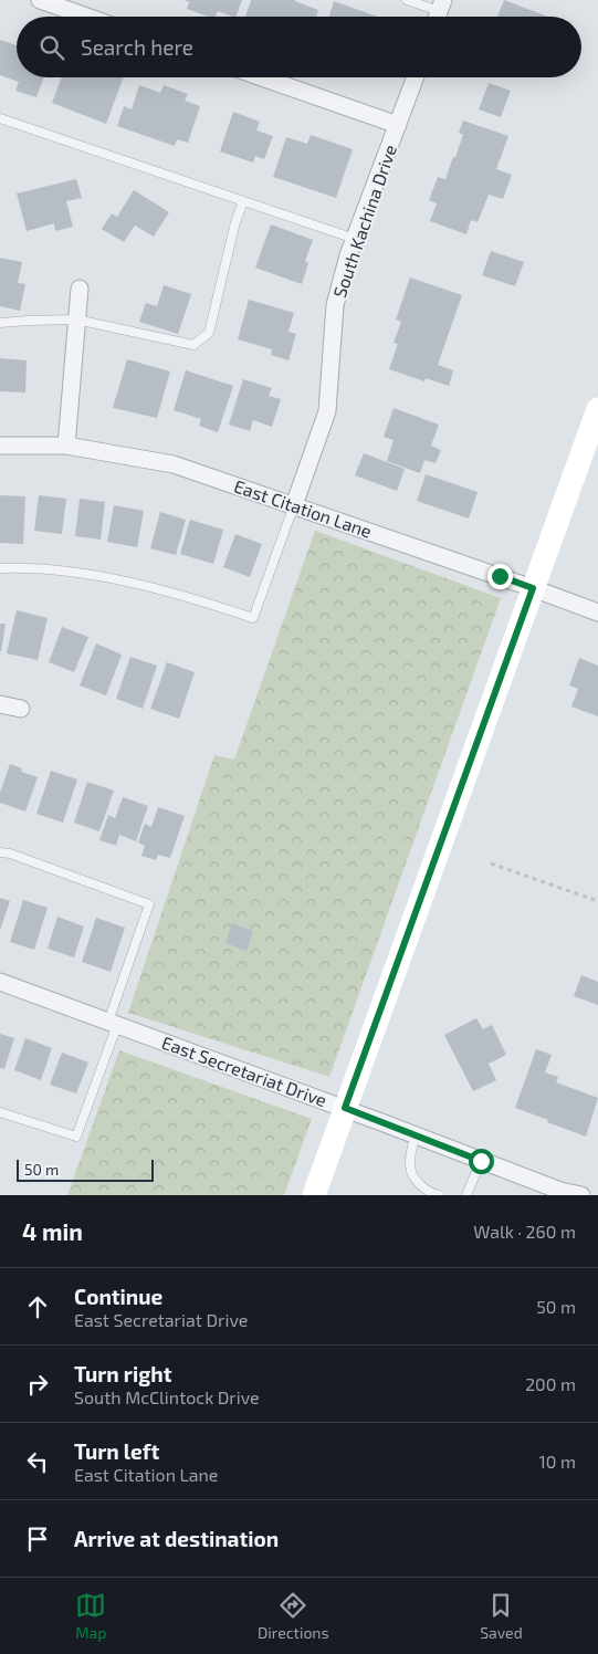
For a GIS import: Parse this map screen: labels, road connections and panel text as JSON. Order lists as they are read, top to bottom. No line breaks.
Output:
{"streets":{"street":["South Kachina Drive","East Citation Lane","East Secretariat Drive"]},"crossings":[["South Kachina Drive","East Citation Lane"]],"scale_bar":"50 m","page":{"search":"Search here","scale":"50 m","heading":["4 min","Walk · 260 m"],"list":[["Continue","East Secretariat Drive","50 m"],["Turn right","South McClintock Drive","200 m"],["Turn left","East Citation Lane","10 m"],"Arrive at destination"],"nav":["Map","Directions","Saved"]}}
